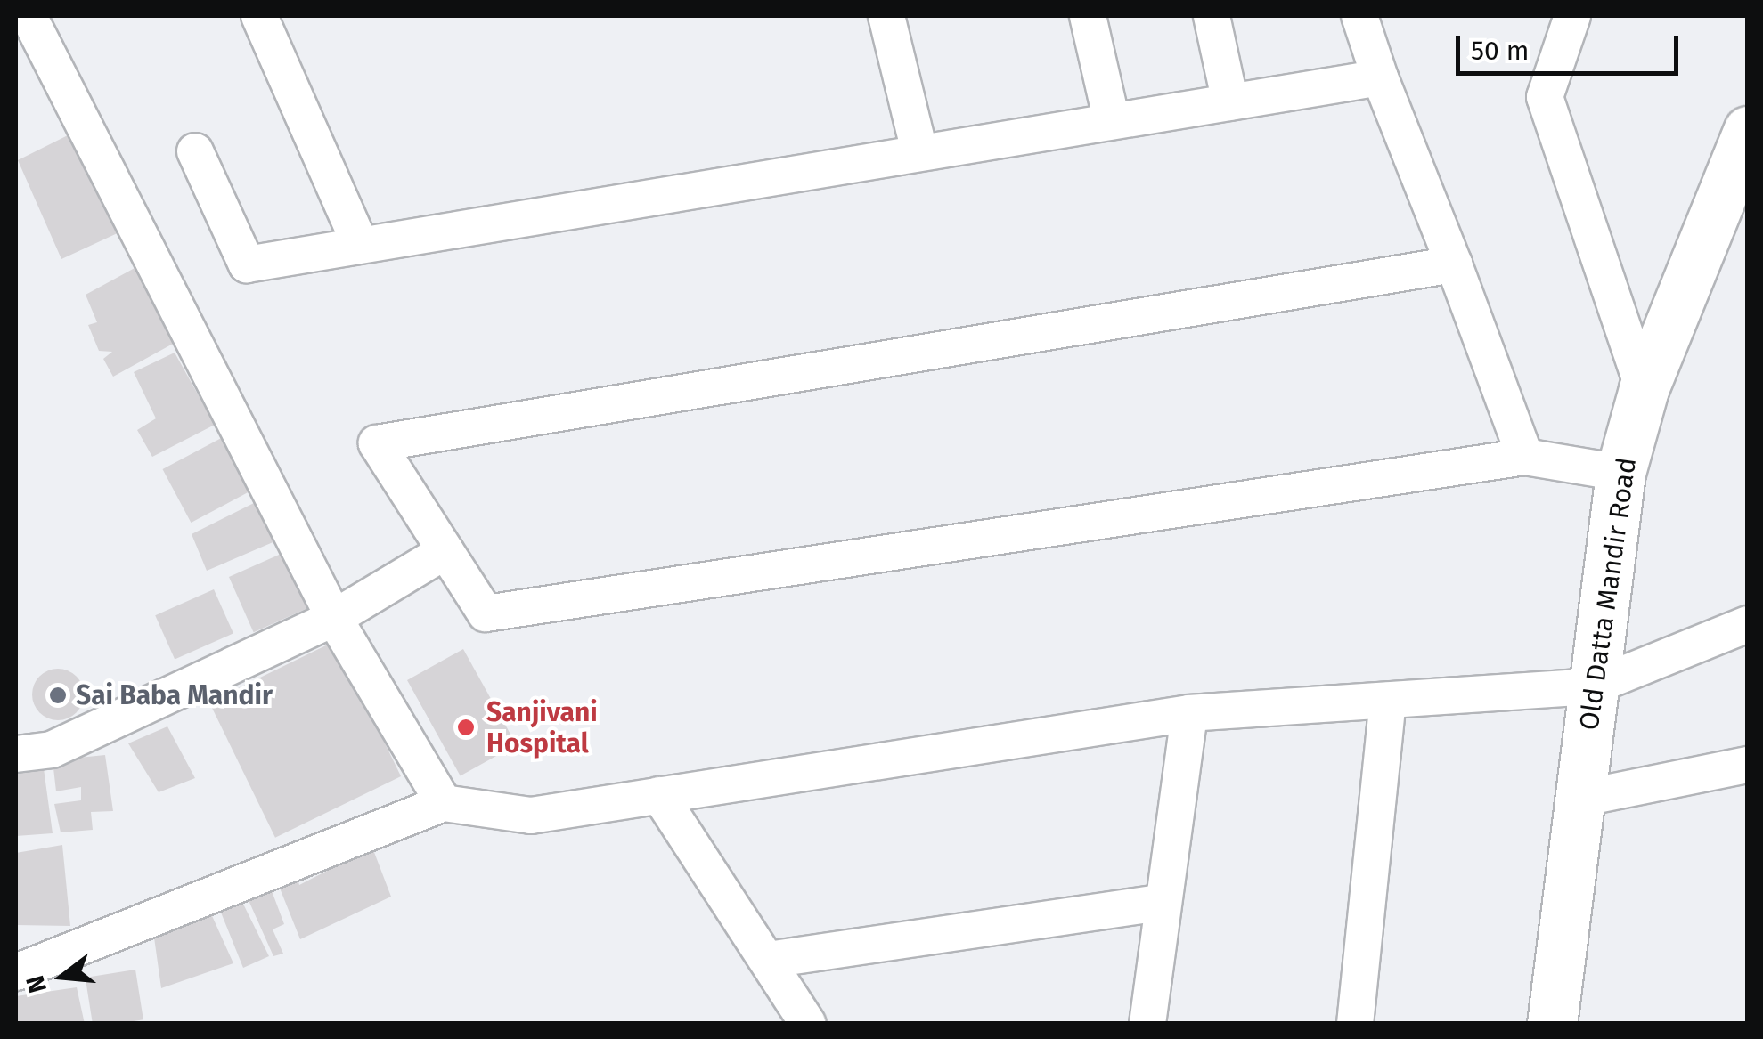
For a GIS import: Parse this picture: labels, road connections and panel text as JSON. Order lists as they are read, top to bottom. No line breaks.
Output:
{"streets":{"street":["Old Datta Mandir Road"]},"places":["Sai Baba Mandir","Sanjivani Hospital"],"scale_bar":"50 m","north":"left"}
